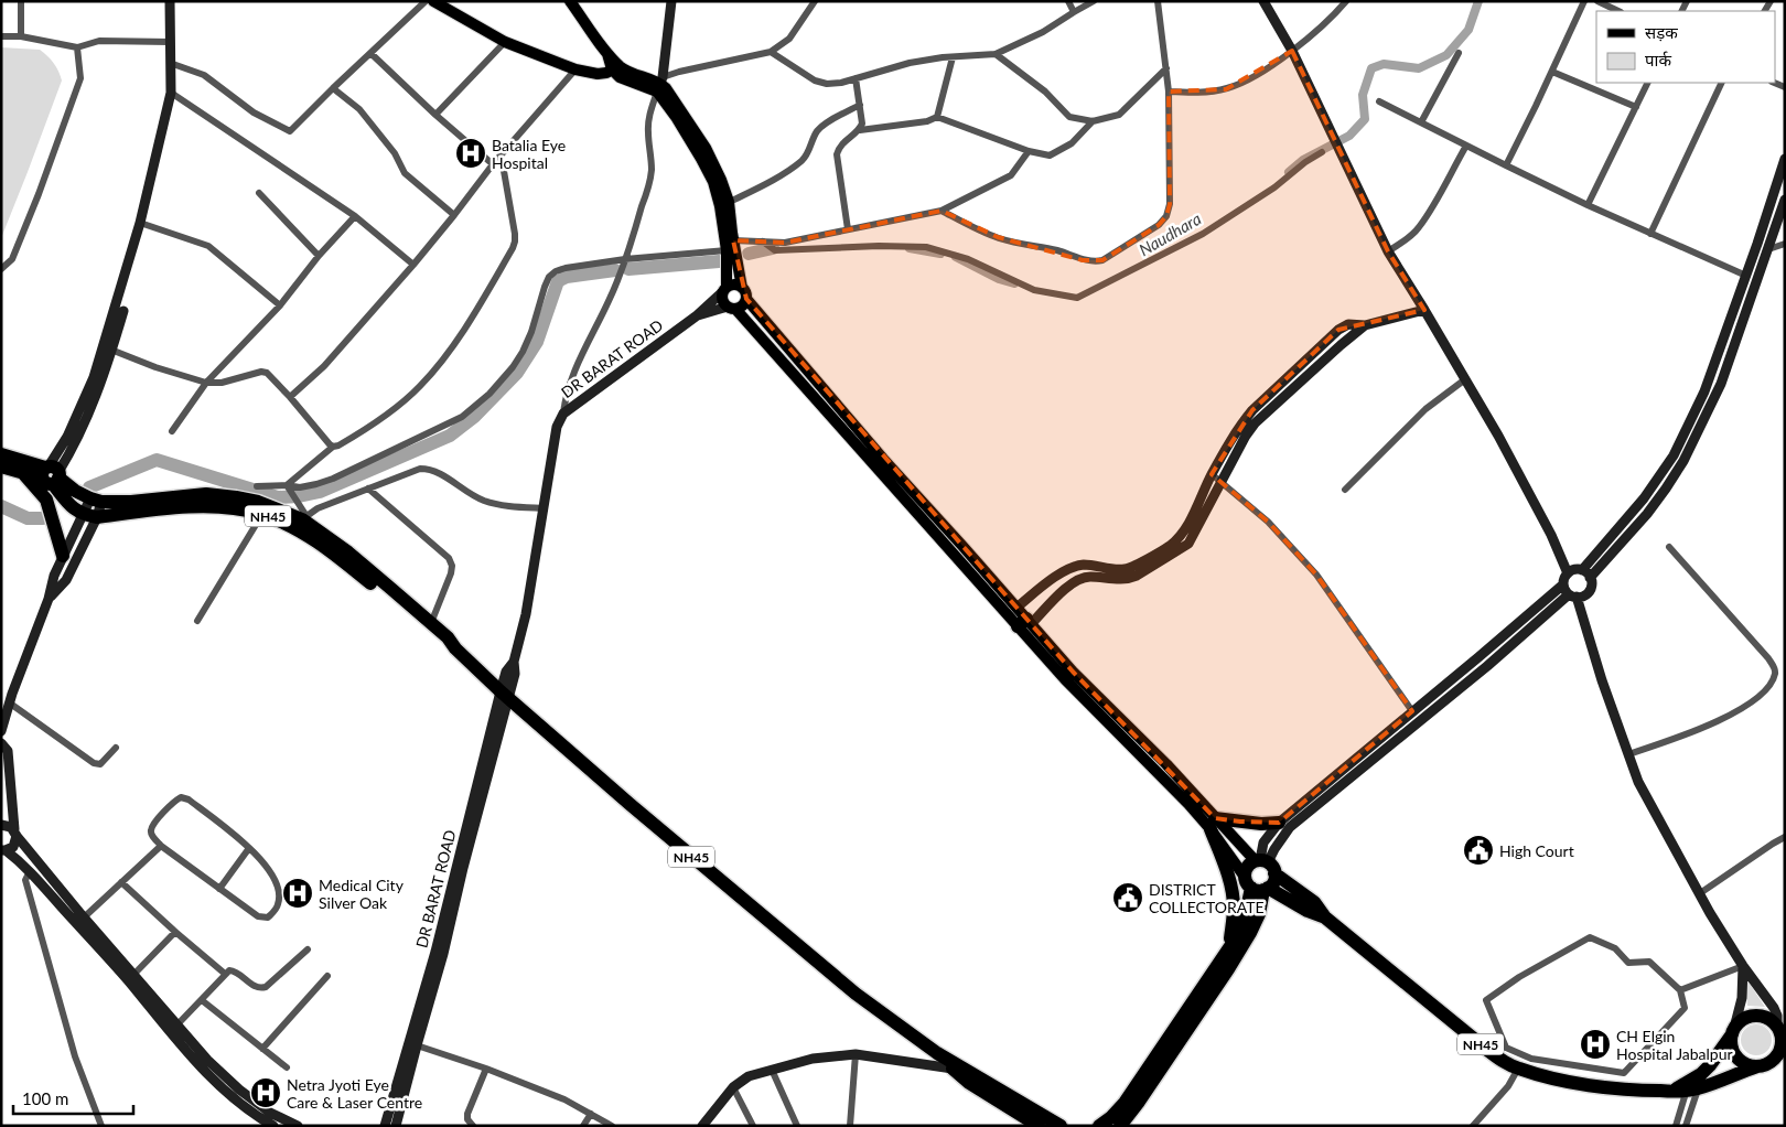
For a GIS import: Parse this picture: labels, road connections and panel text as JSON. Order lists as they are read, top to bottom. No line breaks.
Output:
{"streets":{"highway":["NH45"],"street":["DR BARAT ROAD"]},"crossings":[["DR BARAT ROAD","NH45"]],"water":["Naudhara"],"places":{"hospital":["Batalia Eye Hospital","Medical City Silver Oak","CH Elgin Hospital Jabalpur","Netra Jyoti Eye Care & Laser Centre"],"public building":["High Court","DISTRICT COLLECTORATE"]},"legend":["सड़क","पार्क"],"scale_bar":"100 m"}
